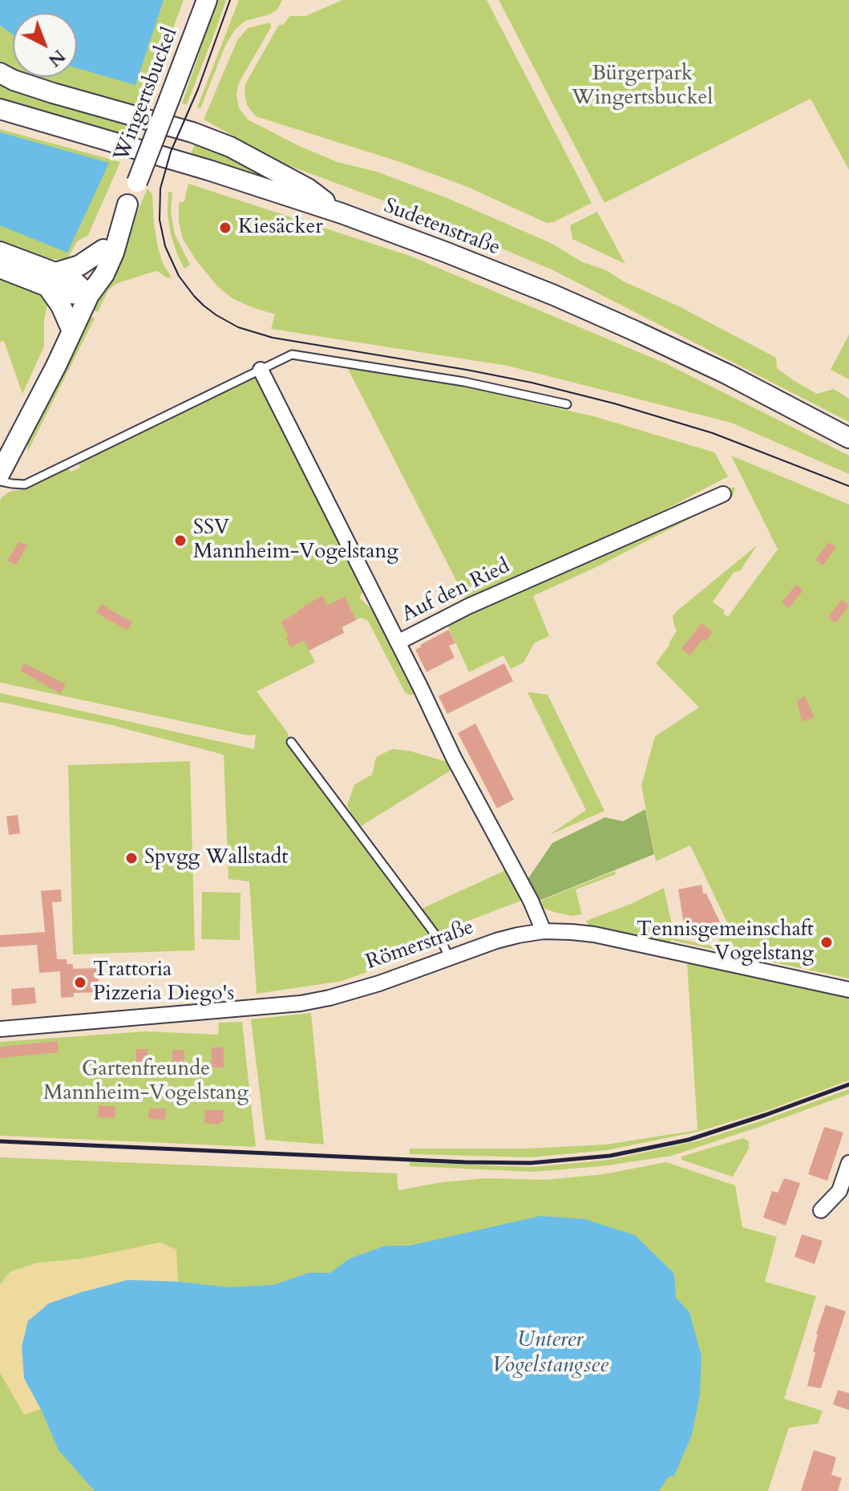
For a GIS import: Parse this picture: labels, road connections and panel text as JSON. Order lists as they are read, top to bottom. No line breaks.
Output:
{"streets":{"main road":["Wingertsbuckel","Sudetenstraße"],"street":["Auf den Ried","Römerstraße"]},"crossings":[["Auf den Ried","Römerstraße"]],"water":["Unterer Vogelstangsee"],"parks":["Bürgerpark Wingertsbuckel","Gartenfreunde Mannheim-Vogelstang"],"places":["Kiesäcker","SSV Mannheim-Vogelstang","Spvgg Wallstadt","Tennisgemeinschaft Vogelstang","Trattoria Pizzeria Diego's"],"north":"bottom right"}
